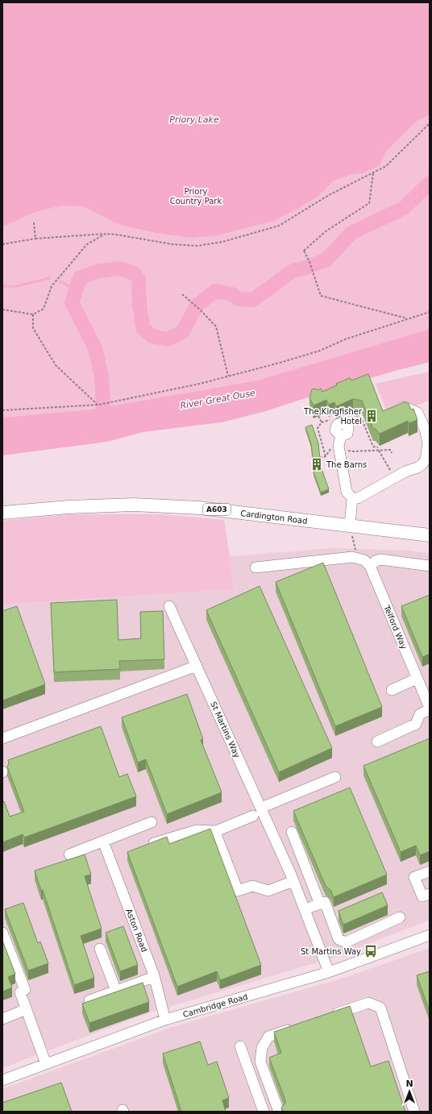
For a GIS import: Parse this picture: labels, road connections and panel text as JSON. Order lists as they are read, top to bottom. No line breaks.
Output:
{"streets":{"main road":["A603","Cardington Road"],"street":["Telford Way","St Martins Way","Aston Road","Cambridge Road"]},"crossings":[["St Martins Way","Cambridge Road"],["Aston Road","Cambridge Road"]],"water":["Priory Lake","River Great Ouse"],"parks":["Priory Country Park"],"places":{"building":["The Kingfisher Hotel","The Barns"],"bus stop":["St Martins Way"]},"north":"top"}
